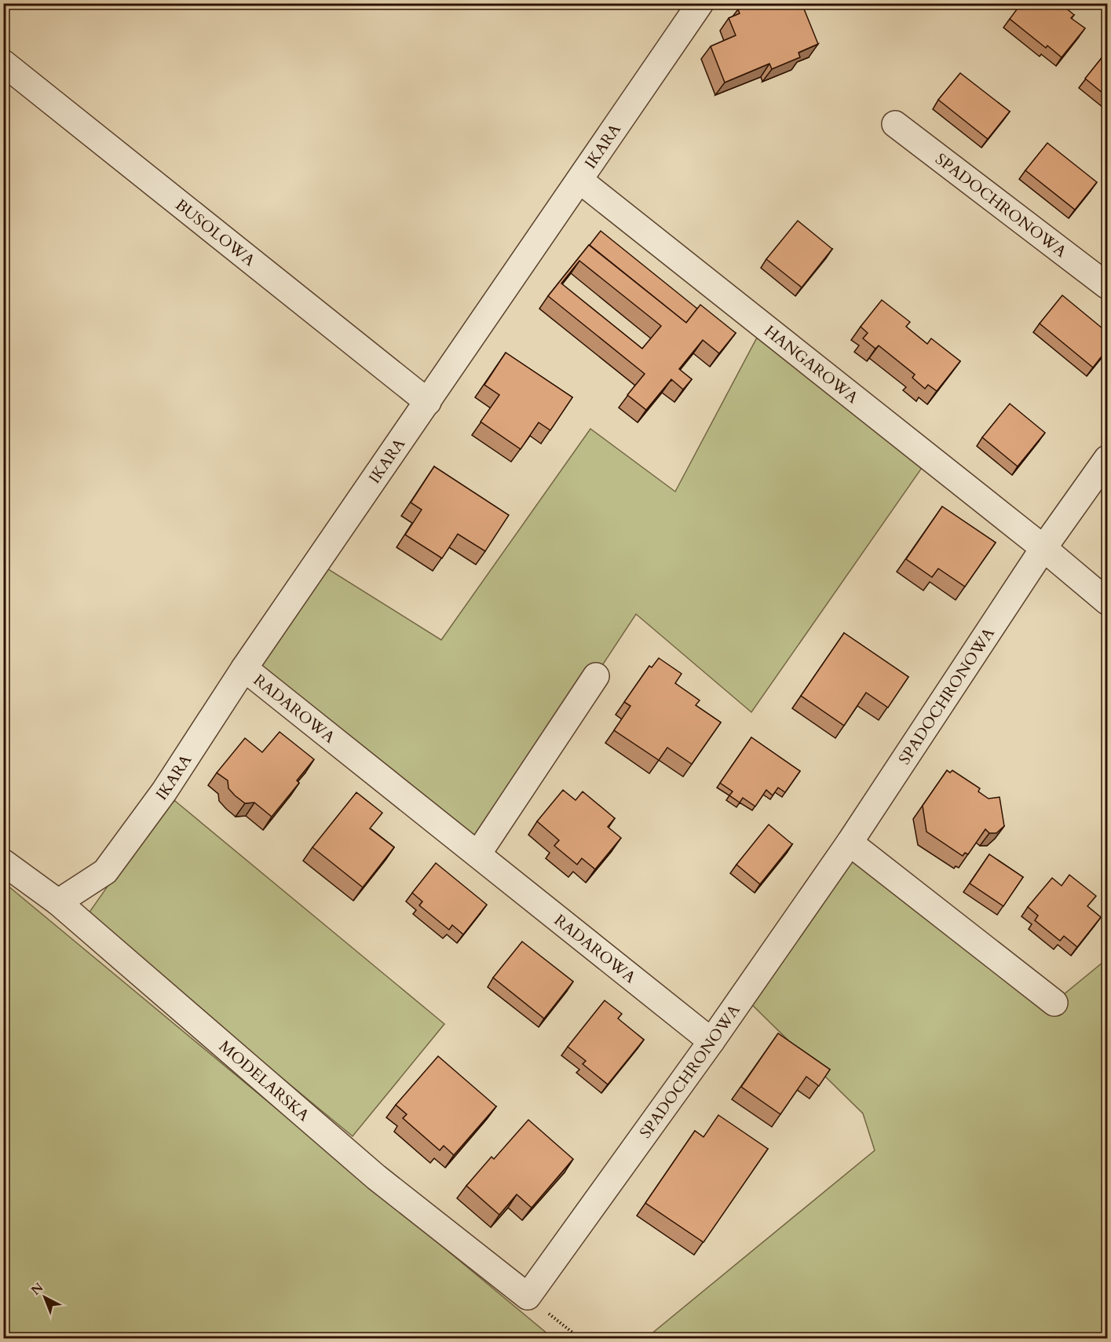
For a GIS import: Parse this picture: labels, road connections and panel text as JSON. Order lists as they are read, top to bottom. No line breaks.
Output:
{"streets":{"street":["IKARA","SPADOCHRONOWA","BUSOLOWA","HANGAROWA","RADAROWA","MODELARSKA"]},"crossings":[["IKARA","BUSOLOWA"],["IKARA","HANGAROWA"],["IKARA","RADAROWA"],["IKARA","MODELARSKA"],["SPADOCHRONOWA","HANGAROWA"],["SPADOCHRONOWA","RADAROWA"],["SPADOCHRONOWA","MODELARSKA"]],"north":"top left"}
